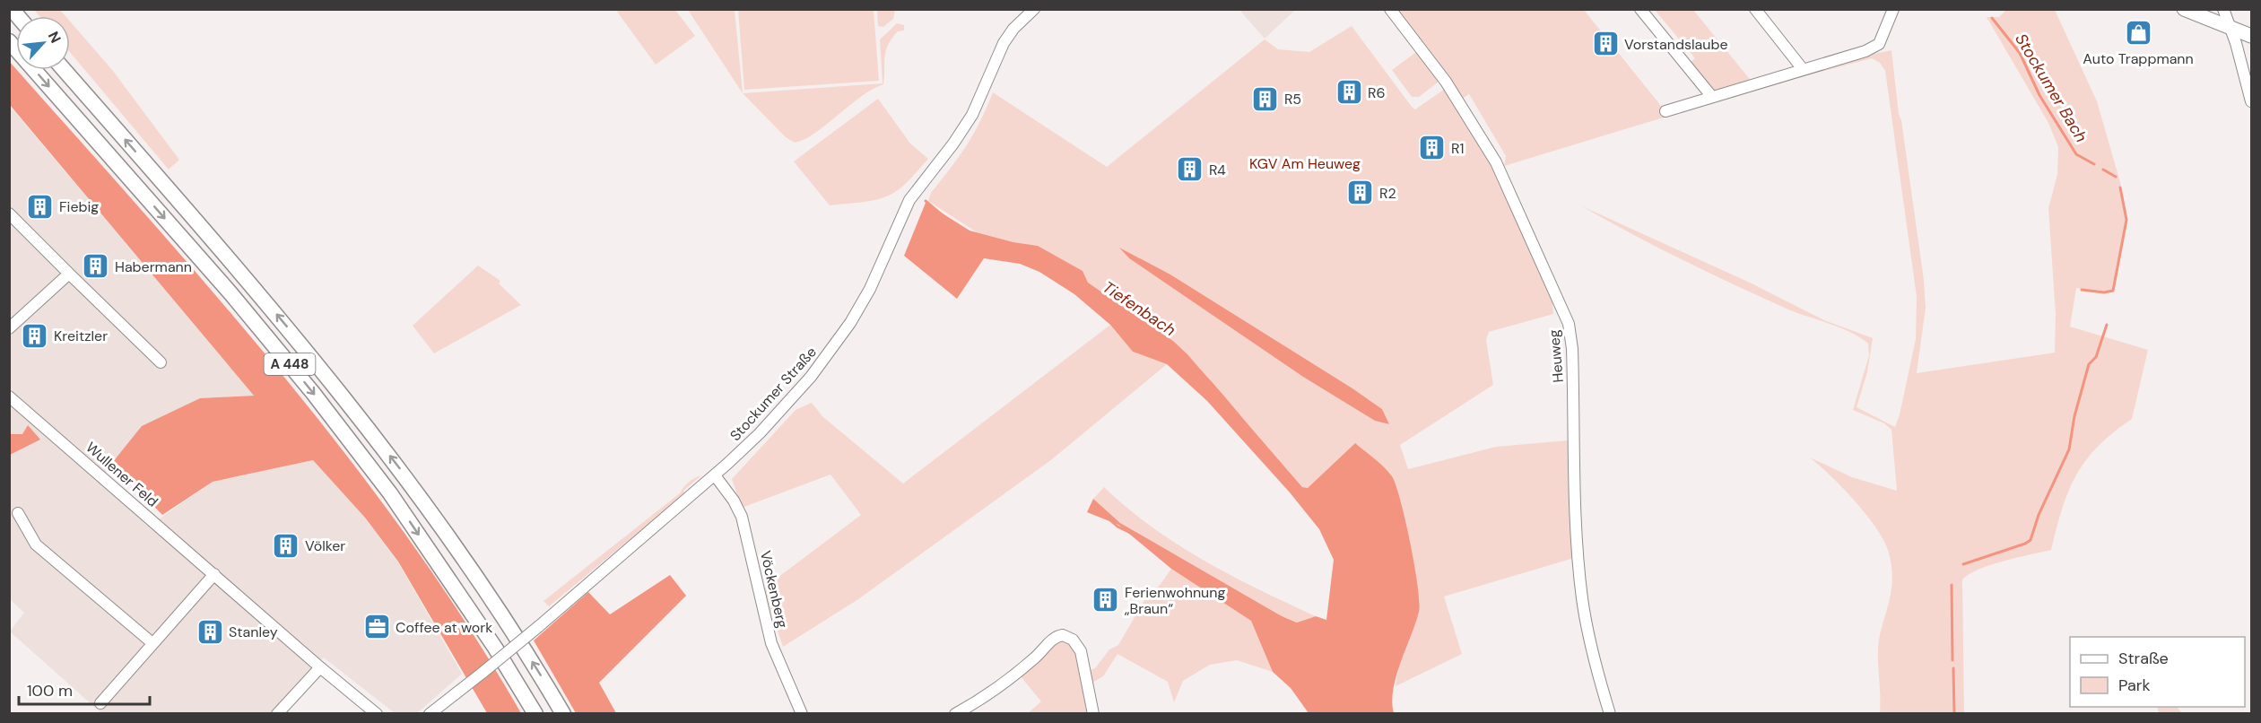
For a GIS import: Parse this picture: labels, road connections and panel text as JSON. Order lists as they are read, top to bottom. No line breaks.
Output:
{"streets":{"highway":["A 448"],"street":["Heuweg","Stockumer Straße","Wullener Feld","Vöckenberg"]},"crossings":[["Stockumer Straße","Vöckenberg"]],"water":["Stockumer Bach","Tiefenbach"],"parks":["KGV Am Heuweg"],"places":{"shop":["Auto Trappmann"],"building":["Vorstandslaube","R6","R5","R1","R4","R2","Fiebig","Habermann","Kreitzler","Völker","Ferienwohnung „Braun“","Stanley"],"office":["Coffee at work"]},"legend":["Straße","Park"],"scale_bar":"100 m","north":"top right"}
